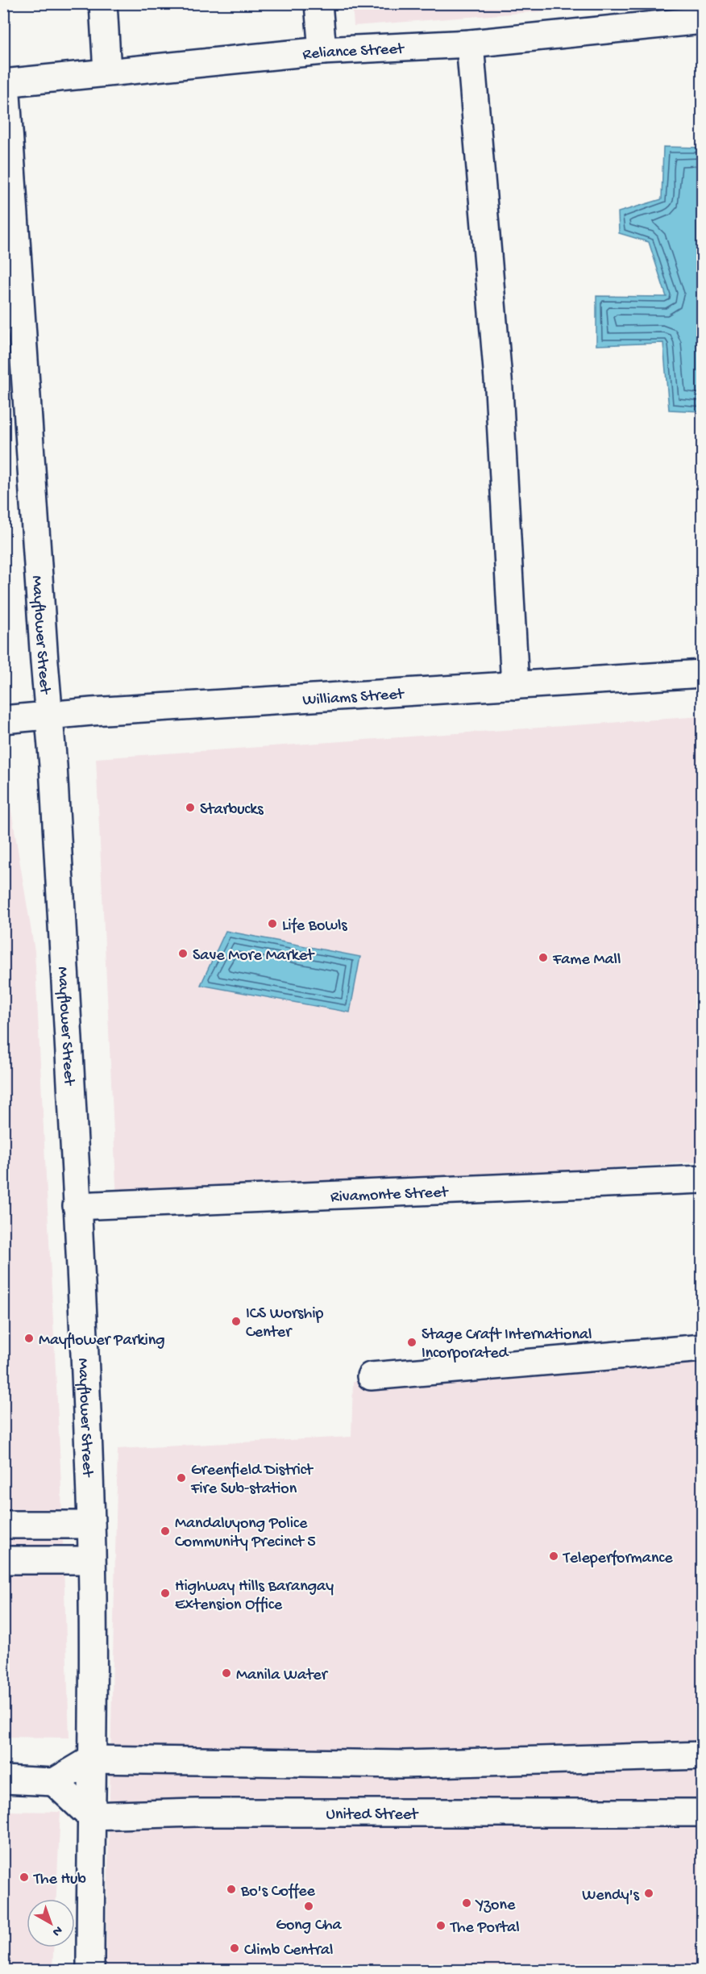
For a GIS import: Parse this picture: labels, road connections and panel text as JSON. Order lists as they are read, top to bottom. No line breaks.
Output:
{"streets":{"street":["Reliance Street","Mayflower Street","Williams Street","Rivamonte Street","United Street"]},"crossings":[["Reliance Street","Mayflower Street"],["Mayflower Street","Williams Street"],["Mayflower Street","Rivamonte Street"],["Mayflower Street","United Street"]],"places":["Starbucks","Life Bowls","Save More Market","Fame Mall","ICS Worship Center","Mayflower Parking","Stage Craft International Incorporated","Greenfield District Fire Sub-station","Mandaluyong Police Community Precinct 5","Teleperformance","Highway Hills Barangay Extension Office","Manila Water","The Hub","Bo's Coffee","Wendy's","Yzone","Gong Cha","The Portal","Climb Central"],"north":"bottom right"}
